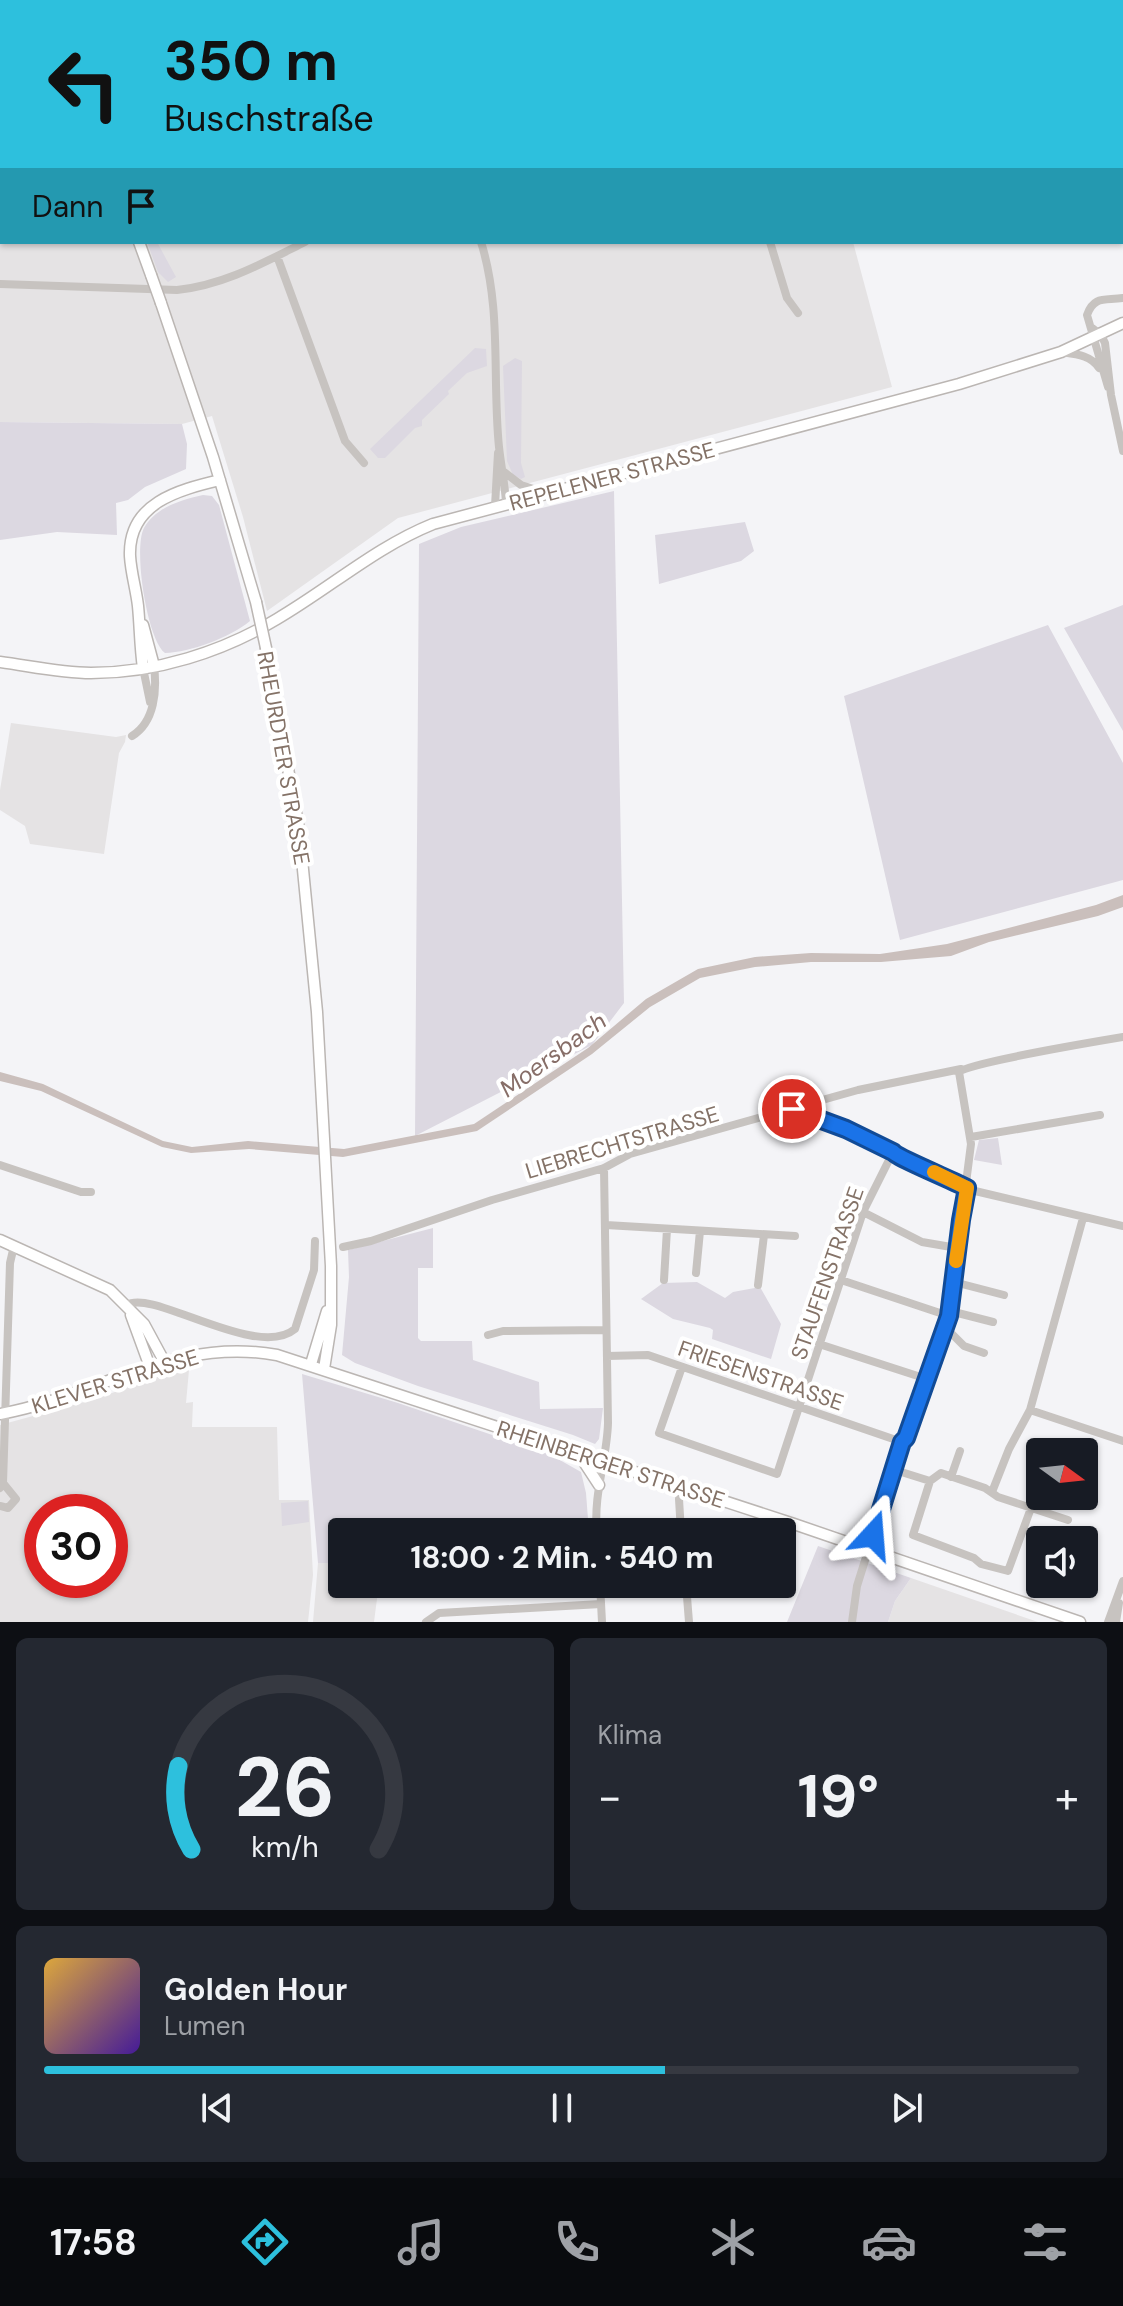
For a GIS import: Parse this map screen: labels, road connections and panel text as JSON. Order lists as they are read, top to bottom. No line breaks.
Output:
{"streets":{"main road":["REPELENER STRASSE","RHEURDTER STRASSE","KLEVER STRASSE","RHEINBERGER STRASSE"],"street":["LIEBRECHTSTRASSE","STAUFENSTRASSE","FRIESENSTRASSE"]},"crossings":[["RHEURDTER STRASSE","RHEINBERGER STRASSE"],["STAUFENSTRASSE","FRIESENSTRASSE"],["KLEVER STRASSE","RHEINBERGER STRASSE"]],"water":["Moersbach"],"north":"right","page":{"turn":["350 m","Buschstraße"],"then":"Dann","limit":"30","trip":"18:00 · 2 Min. · 540 m","tile":"Klima","heat":["−","19°","+"],"song":["Golden Hour","Lumen"],"tabs":"17:58","gauge":["26","km/h"]}}
